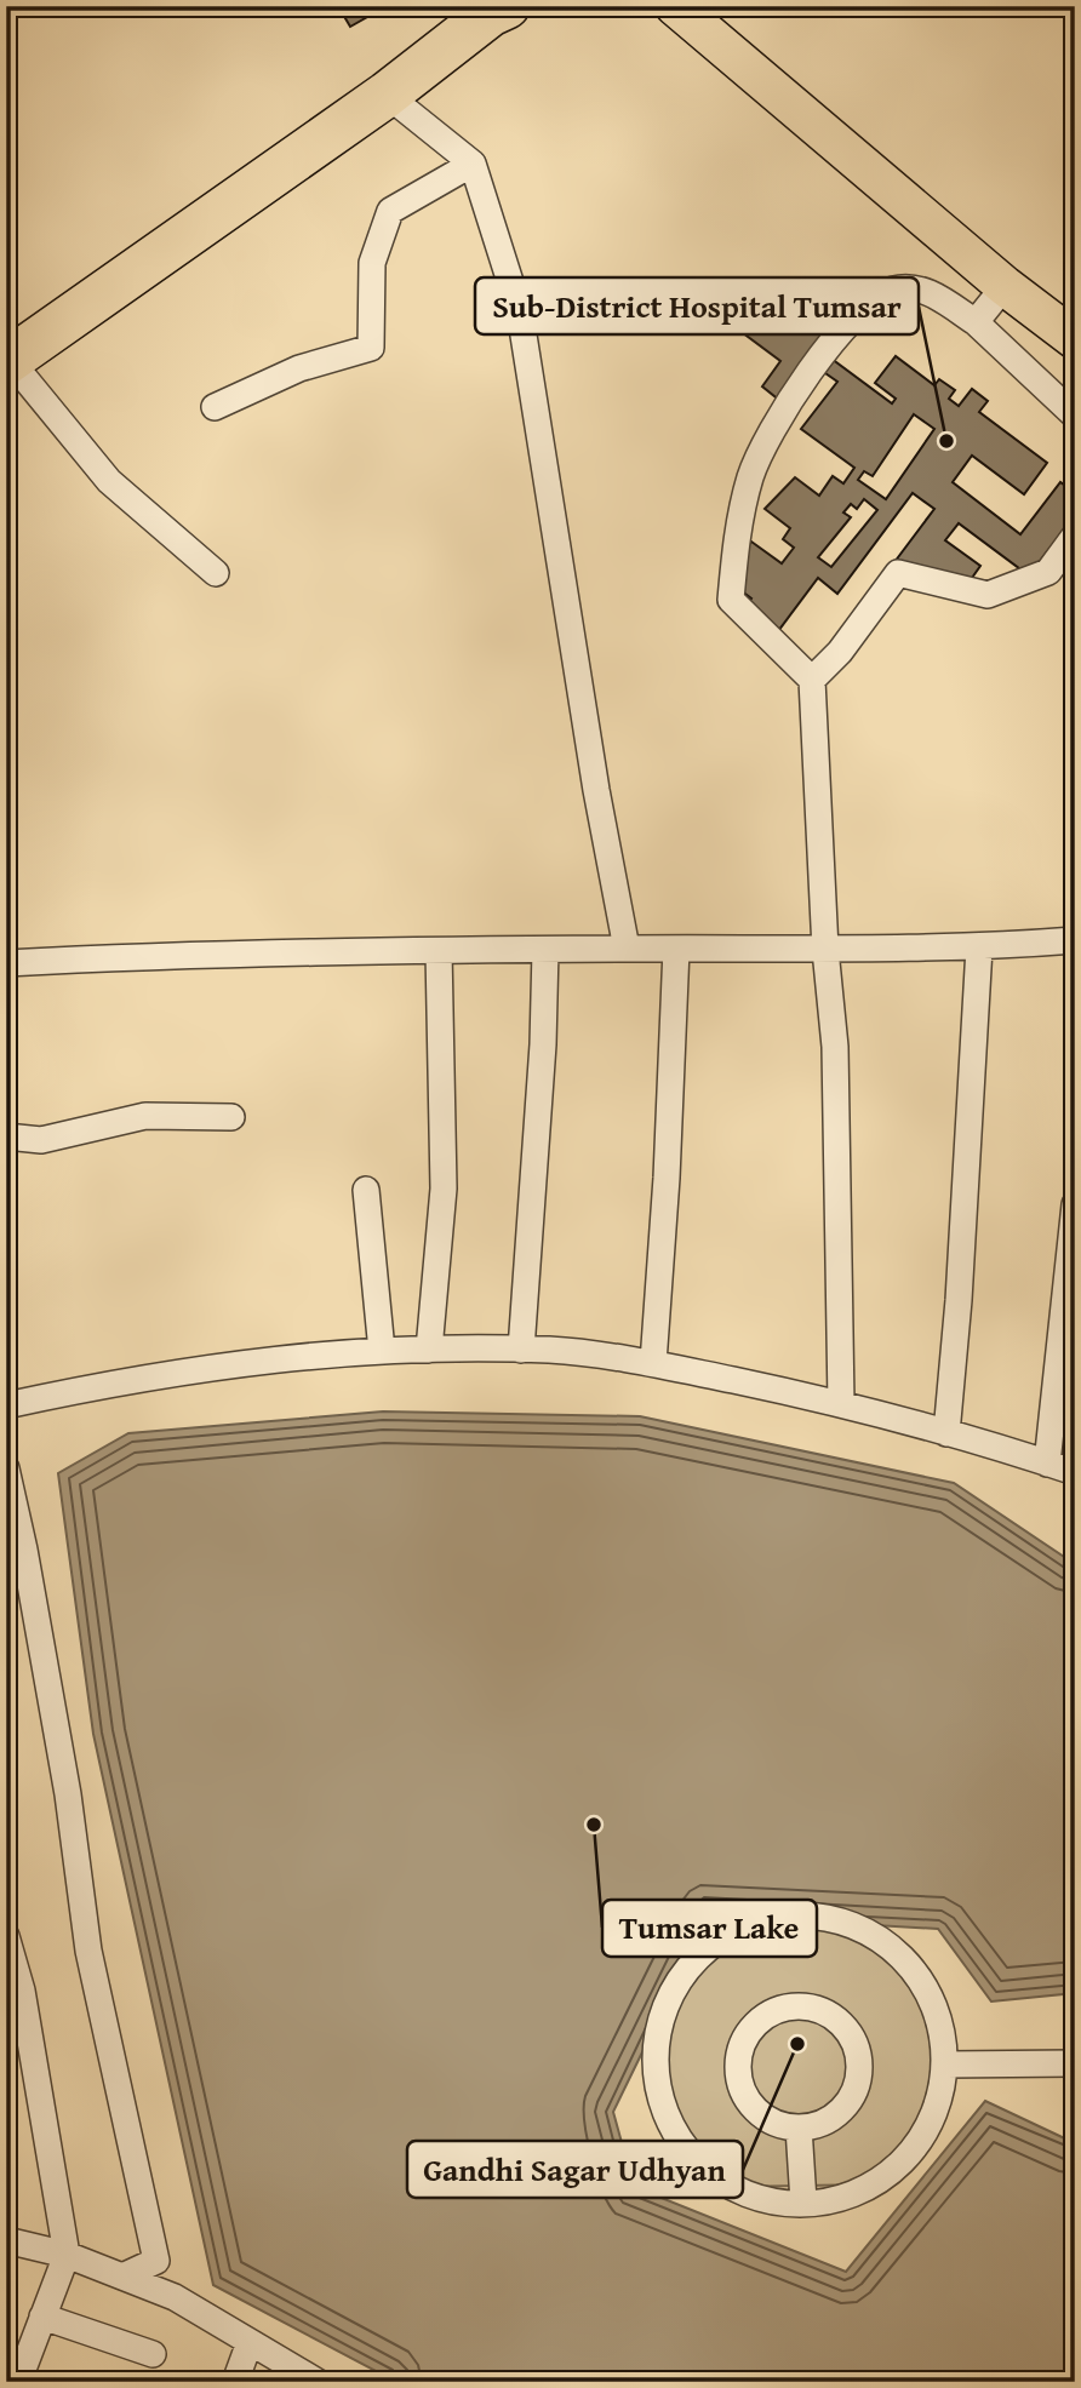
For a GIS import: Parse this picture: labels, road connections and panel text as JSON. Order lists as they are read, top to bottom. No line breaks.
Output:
{"places":["Sub-District Hospital Tumsar","Tumsar Lake","Gandhi Sagar Udhyan"]}
